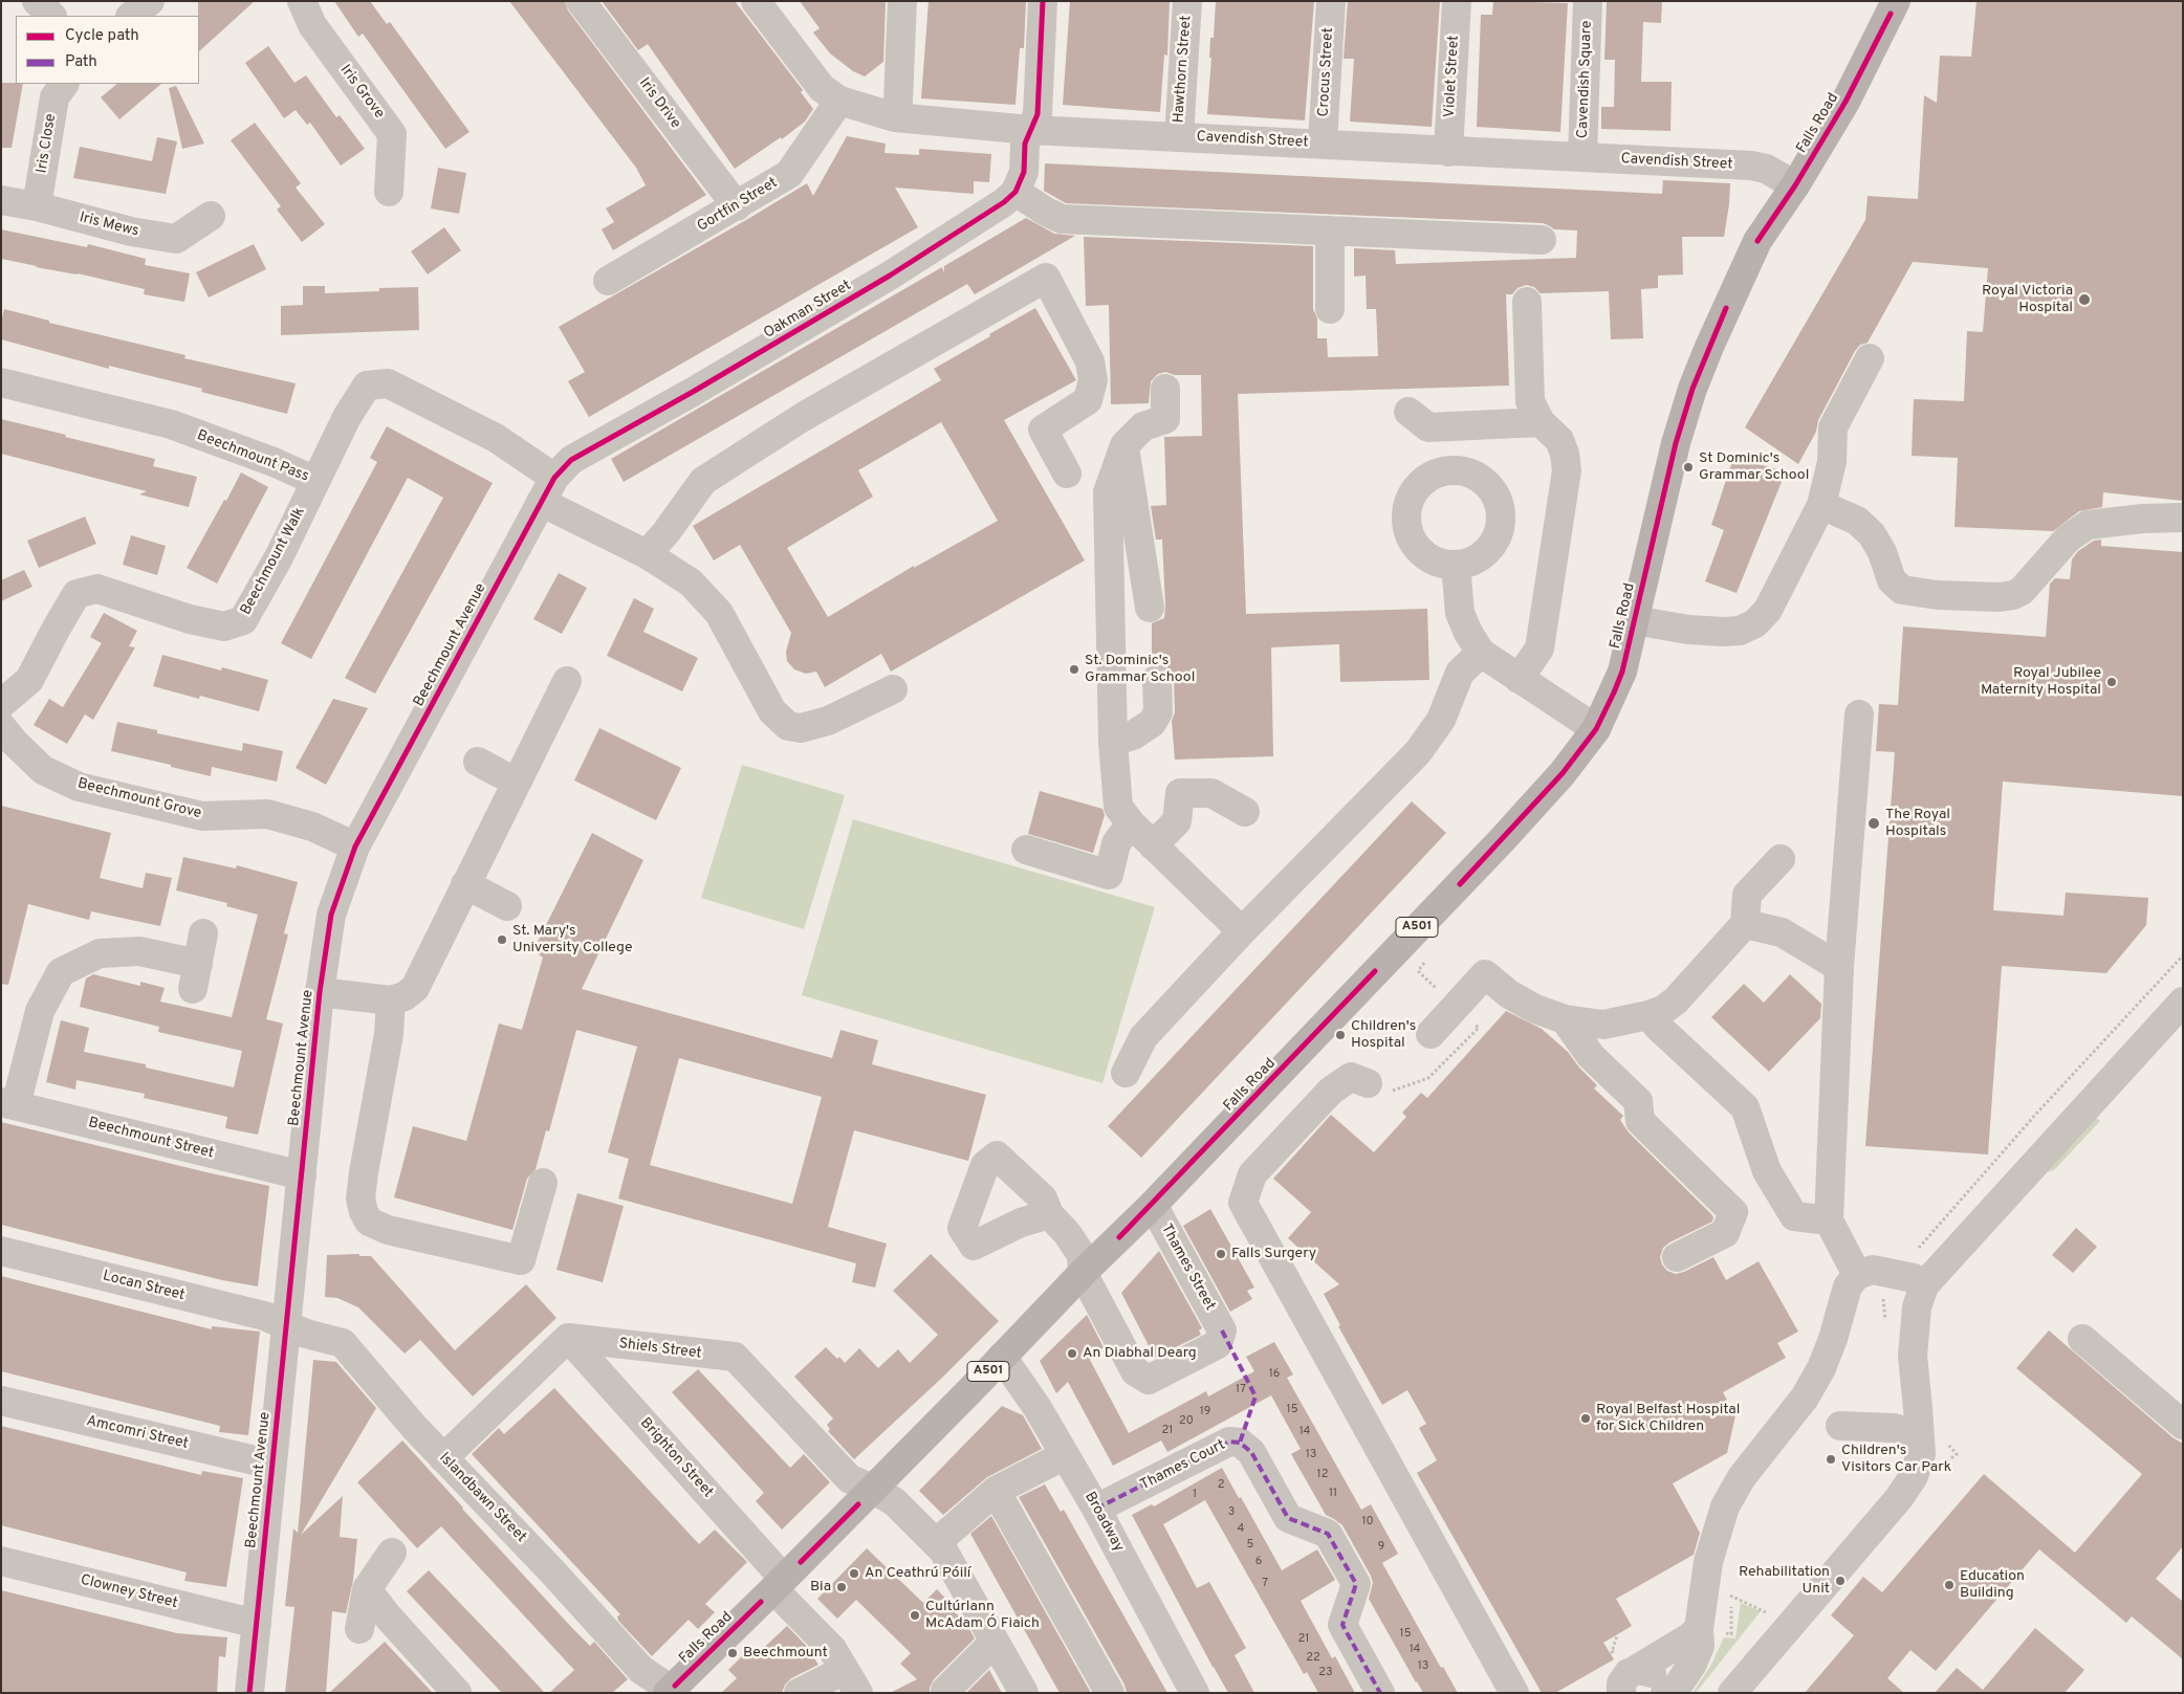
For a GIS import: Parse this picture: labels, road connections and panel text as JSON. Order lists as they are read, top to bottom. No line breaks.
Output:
{"streets":{"main road":["Falls Road","A501"],"street":["Hawthorn Street","Crocus Street","Violet Street","Cavendish Square","Iris Grove","Iris Drive","Cavendish Street","Iris Close","Gortfin Street","Iris Mews","Oakman Street","Beechmount Pass","Beechmount Walk","Beechmount Avenue","Beechmount Grove","Beechmount Street","Thames Street","Locan Street","Shiels Street","Amcomri Street","Brighton Street","Thames Court","Islandbawn Street","Broadway","Clowney Street"]},"crossings":[["Hawthorn Street","Cavendish Street"],["Crocus Street","Cavendish Street"],["Violet Street","Cavendish Street"],["Cavendish Square","Cavendish Street"],["Iris Drive","Gortfin Street"],["Falls Road","Cavendish Street"],["Falls Road","Thames Street"],["Falls Road","Shiels Street"],["Falls Road","Brighton Street"],["Falls Road","Islandbawn Street"],["Falls Road","Broadway"],["Cavendish Street","Gortfin Street"],["Iris Close","Iris Mews"],["Oakman Street","Beechmount Pass"],["Oakman Street","Beechmount Avenue"],["Beechmount Pass","Beechmount Walk"],["Beechmount Pass","Beechmount Avenue"],["Beechmount Avenue","Beechmount Grove"],["Beechmount Avenue","Beechmount Street"],["Beechmount Avenue","Locan Street"],["Beechmount Avenue","Amcomri Street"],["Beechmount Avenue","Islandbawn Street"],["Beechmount Avenue","Clowney Street"],["Locan Street","Islandbawn Street"],["Shiels Street","Brighton Street"],["Thames Court","Broadway"]],"places":["Royal Victoria Hospital","St Dominic's Grammar School","St. Dominic's Grammar School","Royal Jubilee Maternity Hospital","The Royal Hospitals","St. Mary's University College","Children's Hospital","Falls Surgery","An Diabhal Dearg","Royal Belfast Hospital for Sick Children","Children's Visitors Car Park","An Ceathrú Póilí","Rehabilitation Unit","Education Building","Bia","Cultúrlann McAdam Ó Fiaich","Beechmount"],"house_numbers":["16","17","15","19","20","21","14","13","12","2","11","1","3","10","4","5","9","6","7","15","21","14","22","13","23"],"legend":["Cycle path","Path"]}
